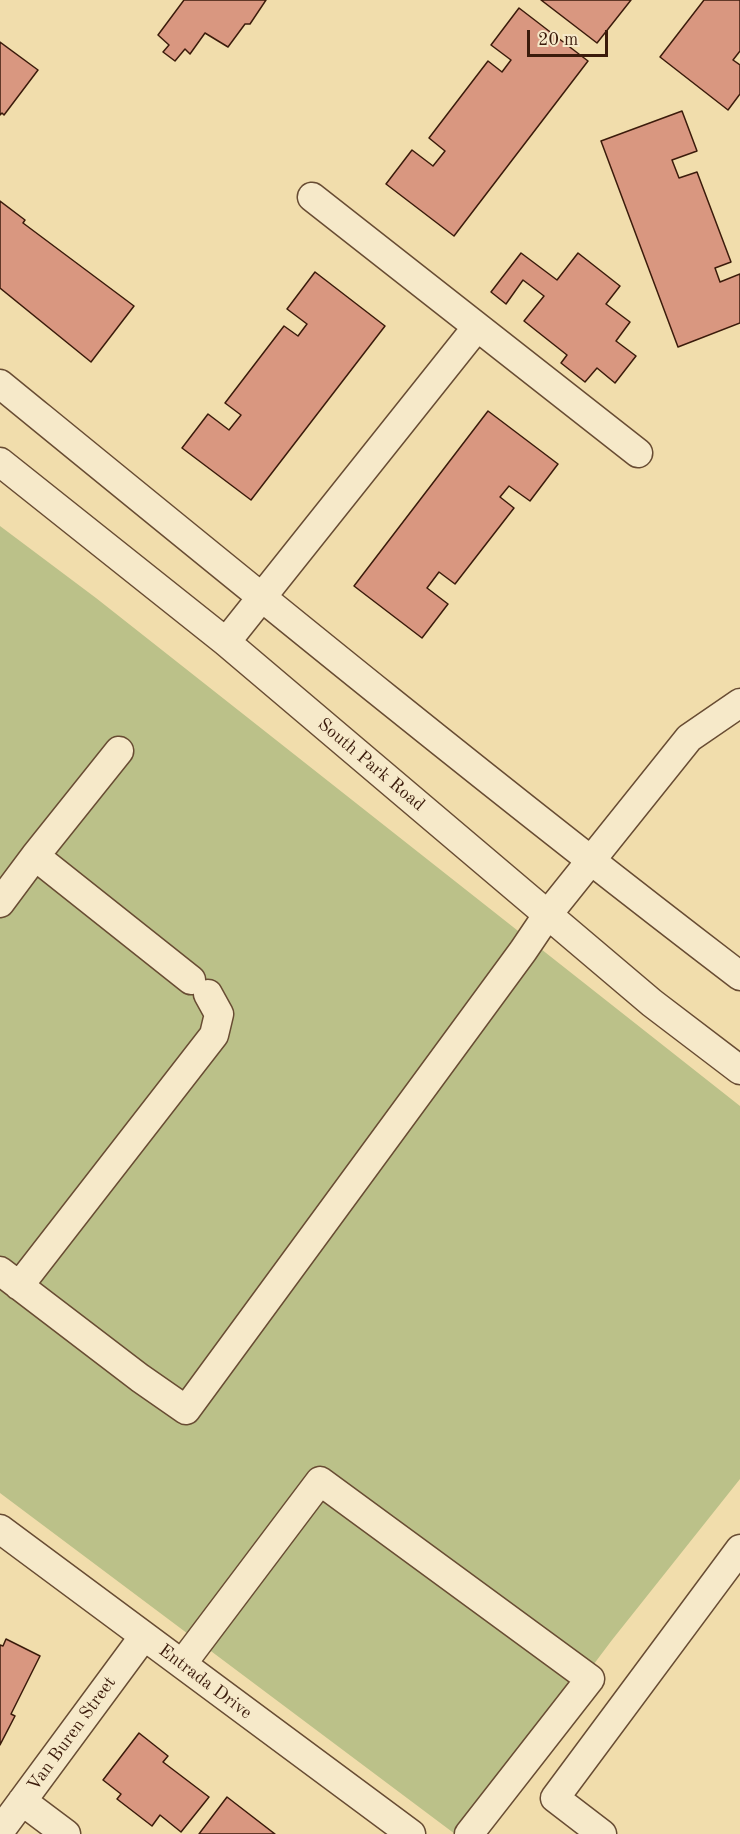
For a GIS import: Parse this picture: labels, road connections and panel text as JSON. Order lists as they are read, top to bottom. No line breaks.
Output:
{"streets":{"street":["South Park Road","Entrada Drive","Van Buren Street"]},"crossings":[["Entrada Drive","Van Buren Street"]],"scale_bar":"20 m"}
